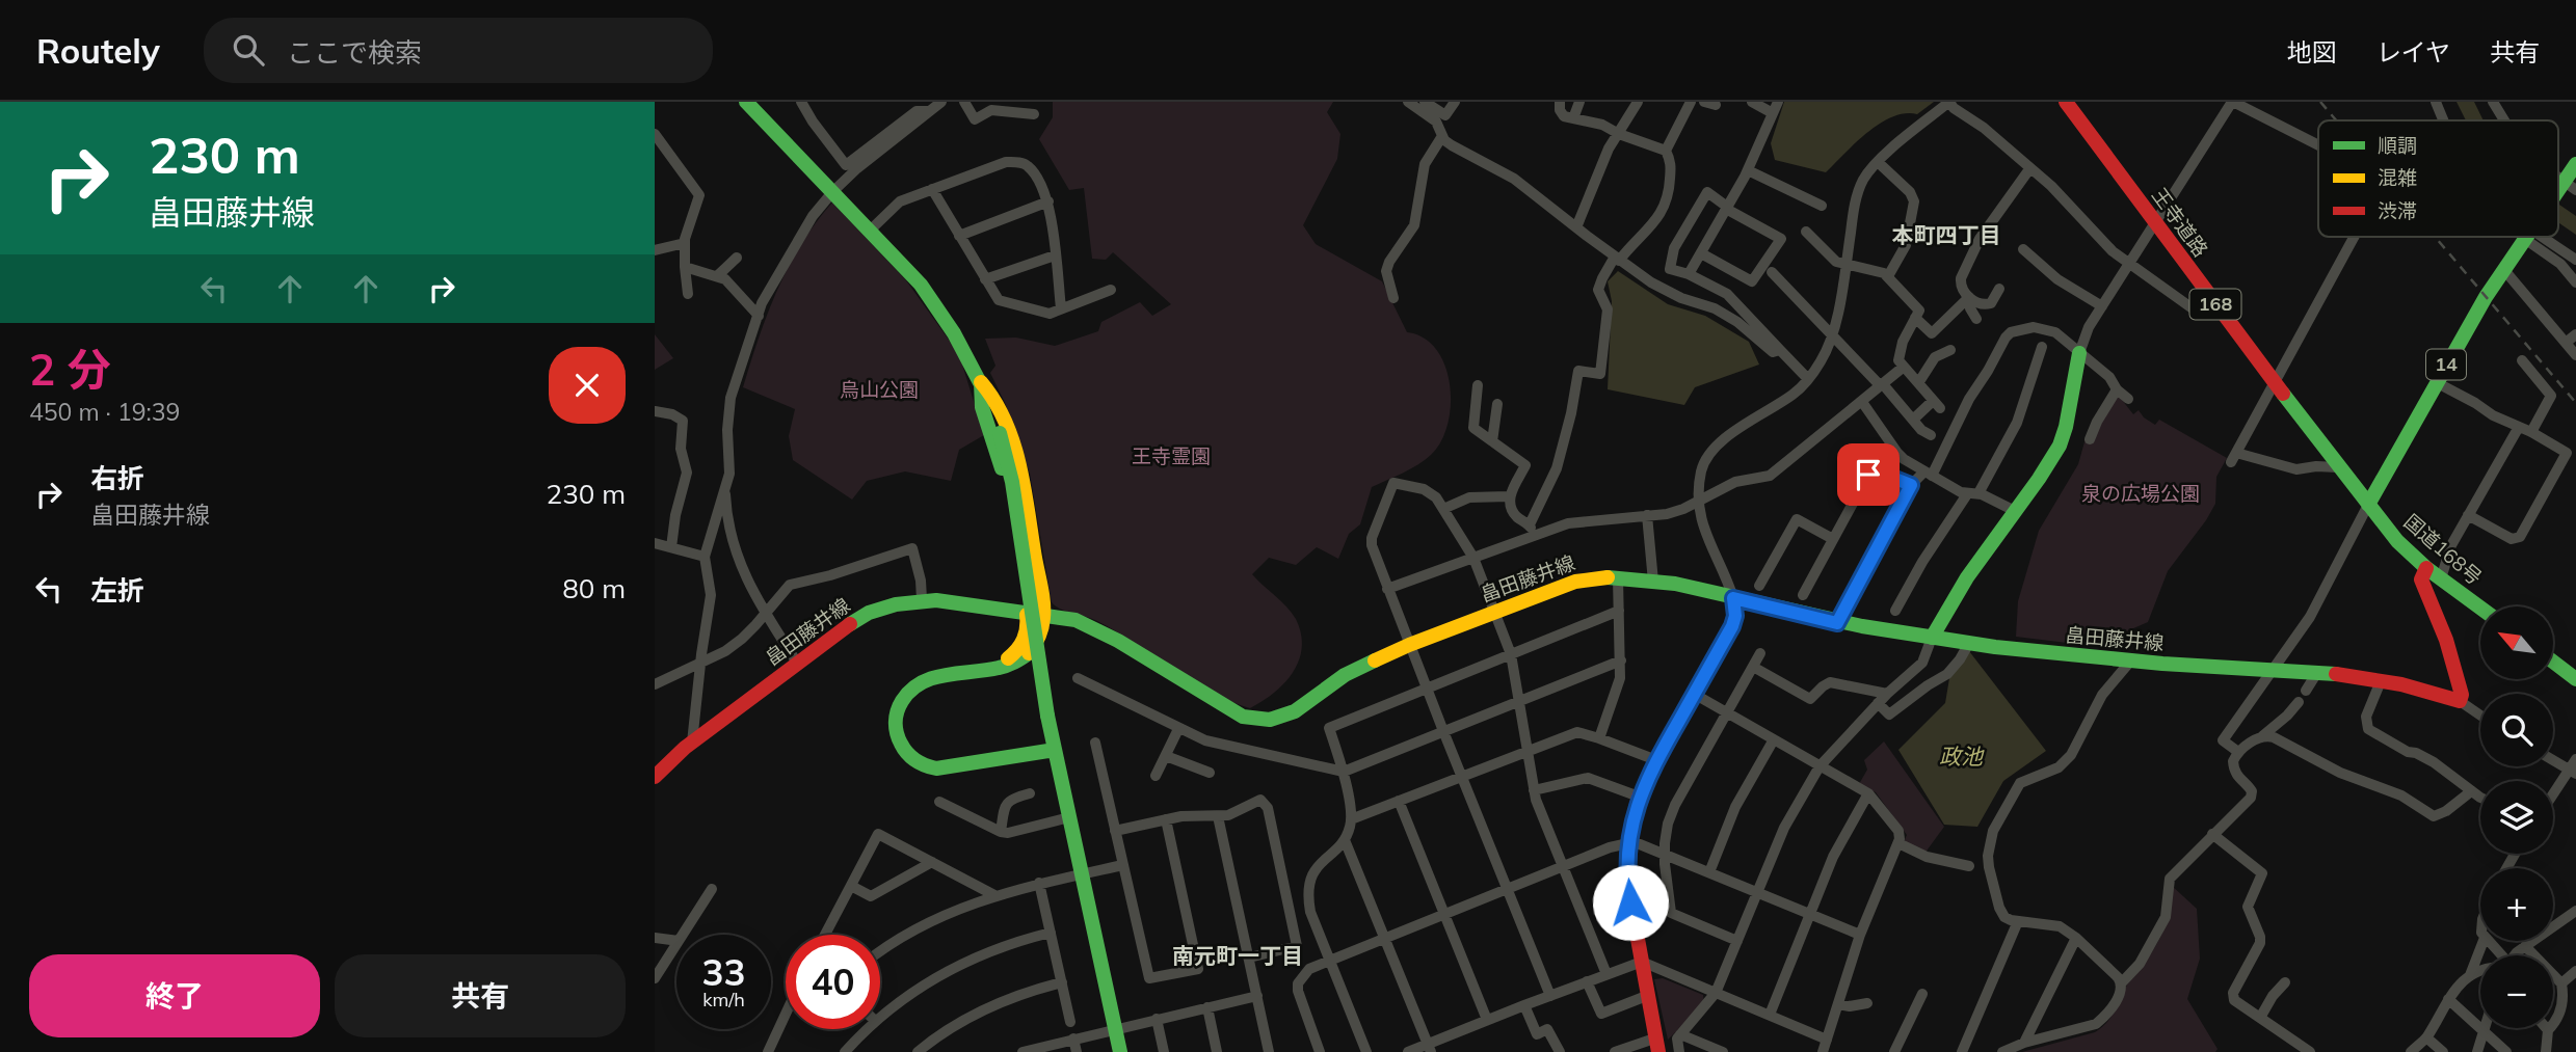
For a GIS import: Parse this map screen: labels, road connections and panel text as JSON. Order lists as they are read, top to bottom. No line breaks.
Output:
{"streets":{"main road":["王寺道路","168","14","国道168号","畠田藤井線"]},"crossings":[["王寺道路","14"],["王寺道路","国道168号"],["14","国道168号"]],"districts":["本町四丁目","南元町一丁目"],"water":["政池"],"parks":["烏山公園","王寺霊園","泉の広場公園"],"legend":["順調","混雑","渋滞"],"north":"top left","page":{"header":"Routely","search":"ここで検索","nav":["地図","レイヤ","共有"],"turn":["230 m","畠田藤井線"],"heading":["2 分","450 m · 19:39"],"list":[{"name":"右折","note":"畠田藤井線","value":"230 m"},{"name":"左折","value":"80 m"}],"map_buttons":["+","−"],"speed":"33 km/h","limit":"40","buttons":["終了","共有"]}}
